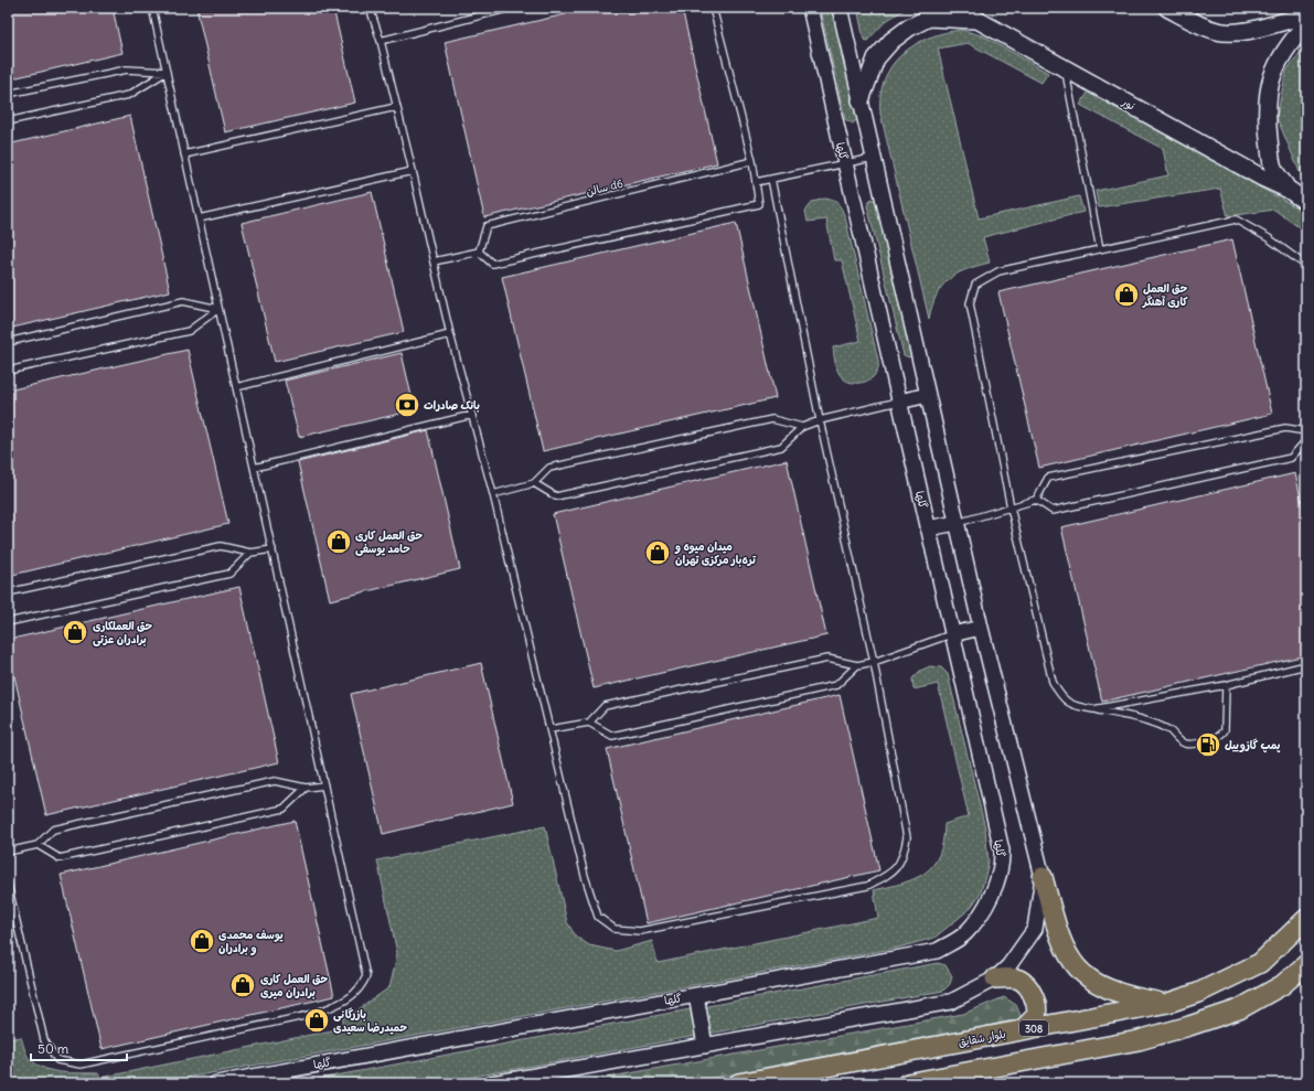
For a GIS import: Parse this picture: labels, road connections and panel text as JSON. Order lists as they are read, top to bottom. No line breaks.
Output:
{"streets":{"main road":["نور","308","بلوار شقایق"],"street":["گلها"],"lane":["سالن d6"]},"places":{"shop":["حق العمل کاری آهنگر","حق العمل کاری حامد یوسفی","میدان میوه و تره‌بار مرکزی تهران","حق العملکاری برادران عزتی","یوسف محمدی و برادران","حق العمل کاری برادران میری","بازرگانی حمیدرضا سعیدی"],"bank":["بانک صادرات"],"fuel station":["پمپ گازوییل"]},"scale_bar":"50 m"}
